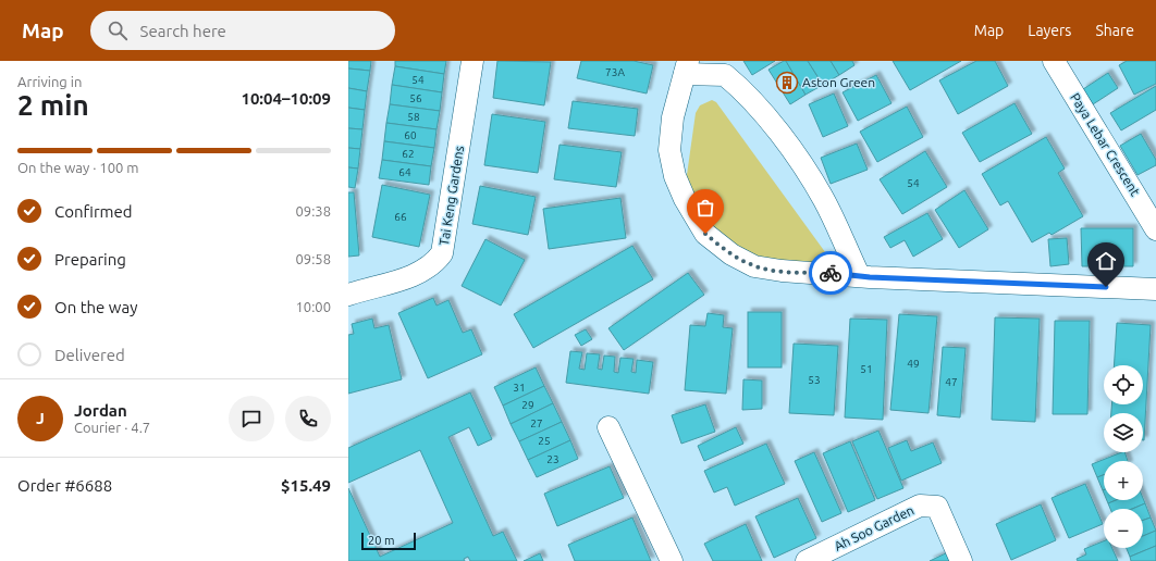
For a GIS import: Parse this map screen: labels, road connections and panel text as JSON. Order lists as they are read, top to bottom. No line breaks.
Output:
{"streets":{"street":["Paya Lebar Crescent","Tai Keng Gardens","Ah Soo Garden"]},"places":{"building":["Aston Green"]},"house_numbers":["73A","54","56","58","60","62","64","54","66","49","51","53","47","31","29","27","25","23"],"scale_bar":"20 m","page":{"header":"Map","search":"Search here","nav":["Map","Layers","Share"],"heading":["2 min","Arriving in","10:04–10:09"],"panel":["Jordan","Courier · 4.7","Order #6688","$15.49"],"bar":"On the way · 100 m","list":[["Confirmed","09:38"],["Preparing","09:58"],["On the way","10:00"],"Delivered"],"map_buttons":["+","−"],"round":"J","scale":"20 m"}}
